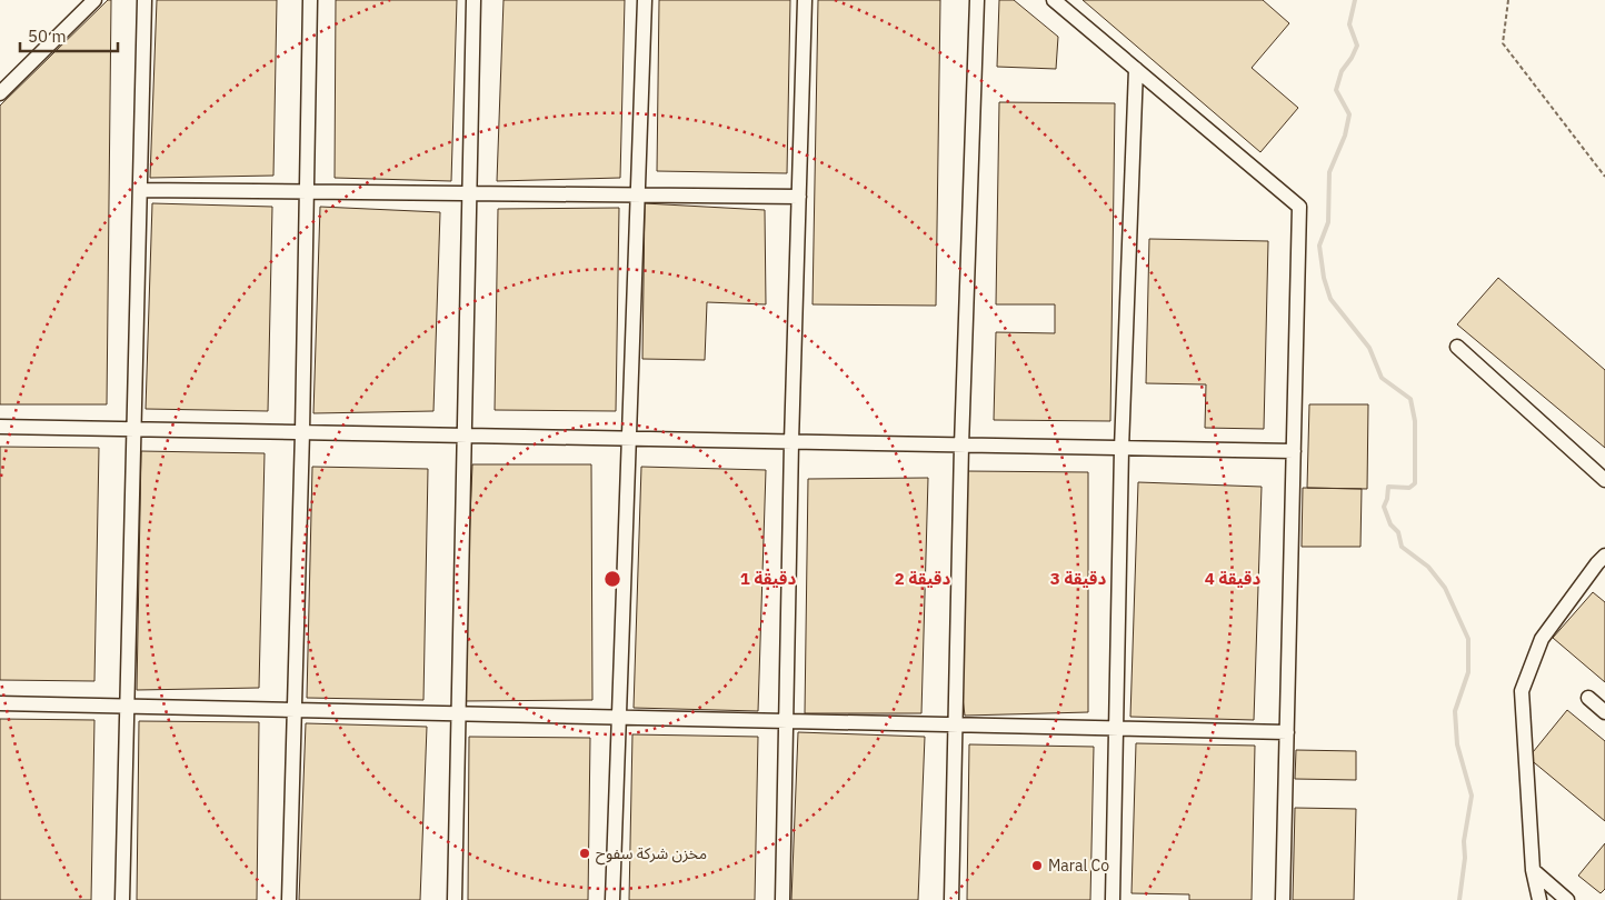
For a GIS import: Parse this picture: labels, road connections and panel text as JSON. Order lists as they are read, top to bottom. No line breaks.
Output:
{"places":["مخزن شركة سفوح","Maral Co"],"scale_bar":"50 m","rings":["1 دقيقة","2 دقيقة","3 دقيقة","4 دقيقة"]}
